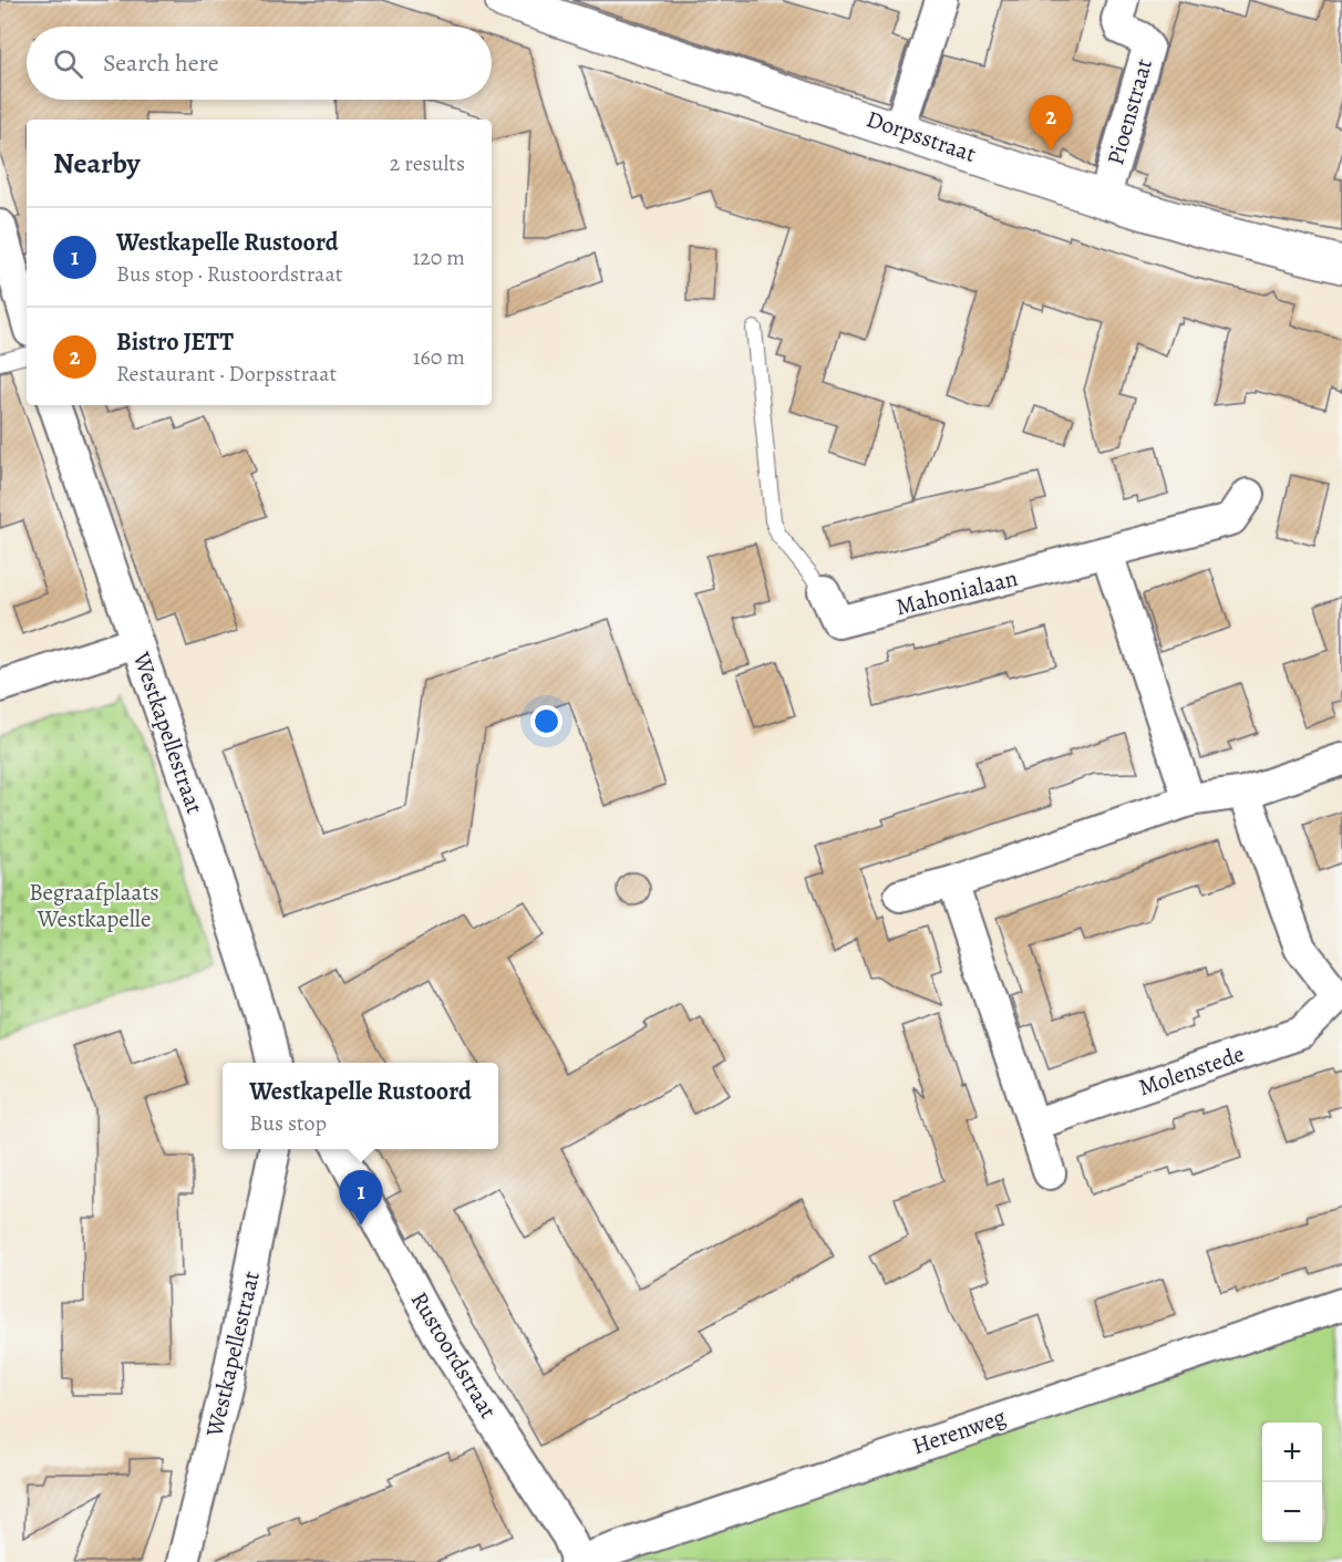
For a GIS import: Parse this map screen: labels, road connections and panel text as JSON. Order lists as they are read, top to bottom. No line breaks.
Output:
{"streets":{"street":["Pioenstraat","Dorpsstraat","Mahonialaan","Westkapellestraat","Molenstede","Rustoordstraat","Herenweg"]},"crossings":[["Pioenstraat","Dorpsstraat"],["Rustoordstraat","Herenweg"]],"parks":["Begraafplaats Westkapelle"],"page":{"search":"Search here","pins":["2","1"],"heading":["Nearby","2 results"],"list":[{"mark":"1","name":"Westkapelle Rustoord","note":"Bus stop · Rustoordstraat","value":"120 m"},{"mark":"2","name":"Bistro JETT","note":"Restaurant · Dorpsstraat","value":"160 m"}],"popup":["Westkapelle Rustoord","Bus stop"],"map_buttons":["+","−"]}}
